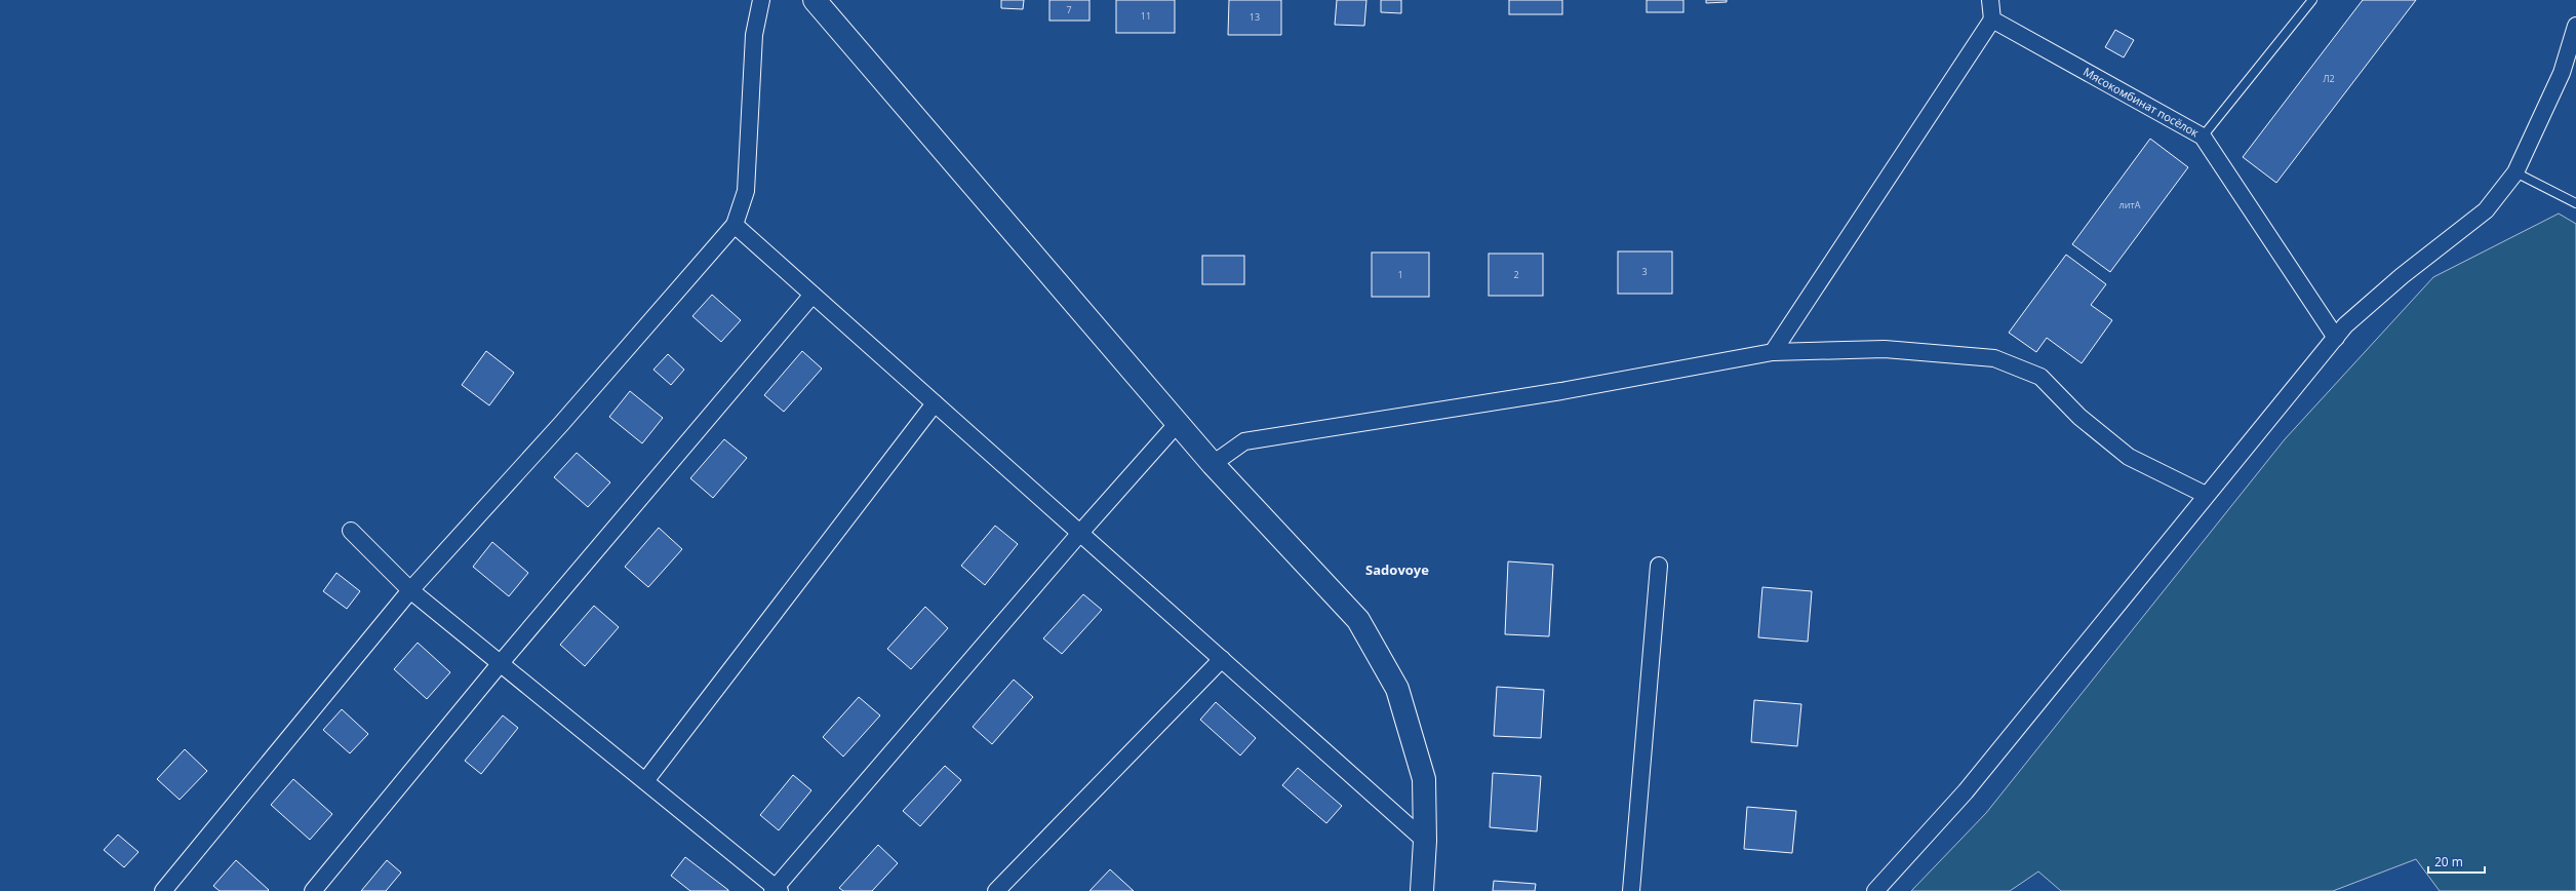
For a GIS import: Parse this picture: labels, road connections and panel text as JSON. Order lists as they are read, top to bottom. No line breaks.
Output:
{"streets":{"street":["Мясокомбинат посёлок"]},"districts":["Sadovoye"],"house_numbers":["7","11","13","Л2","литА","3","1","2"],"scale_bar":"20 m"}
